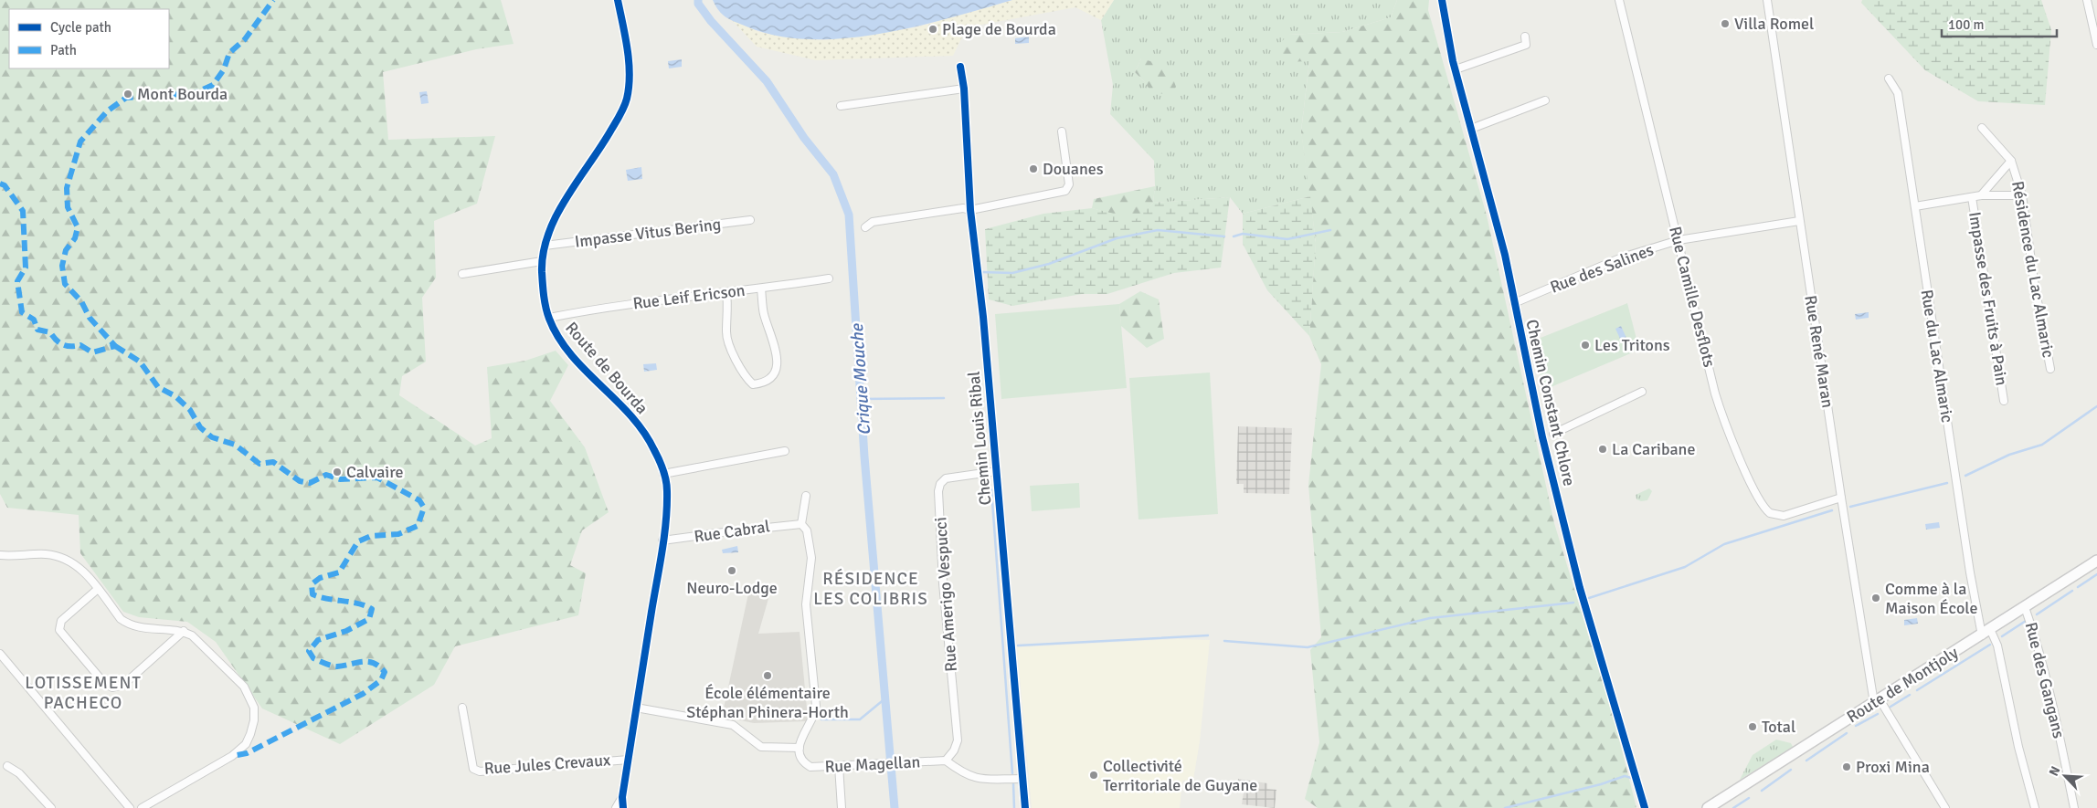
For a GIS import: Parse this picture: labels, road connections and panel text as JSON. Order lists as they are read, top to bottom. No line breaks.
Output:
{"streets":{"main road":["Route de Montjoly"],"street":["Impasse Vitus Bering","Rue des Salines","Résidence du Lac Almaric","Rue Leif Ericson","Rue Camille Desflots","Impasse des Fruits à Pain","Rue René Maran","Rue du Lac Almaric","Route de Bourda","Chemin Constant Chlore","Chemin Louis Ribal","Rue Cabral","Rue Amerigo Vespucci","Rue des Gangans","Rue Jules Crevaux","Rue Magellan"]},"crossings":[["Impasse Vitus Bering","Route de Bourda"],["Rue des Salines","Rue Camille Desflots"],["Rue des Salines","Rue René Maran"],["Rue des Salines","Chemin Constant Chlore"],["Rue Leif Ericson","Route de Bourda"],["Rue Camille Desflots","Rue René Maran"],["Rue René Maran","Route de Montjoly"],["Rue du Lac Almaric","Route de Montjoly"],["Route de Bourda","Rue Cabral"],["Route de Bourda","Rue Jules Crevaux"],["Chemin Louis Ribal","Rue Amerigo Vespucci"],["Rue Amerigo Vespucci","Rue Magellan"],["Rue des Gangans","Route de Montjoly"]],"districts":["RÉSIDENCE LES COLIBRIS","LOTISSEMENT PACHECO"],"water":["Crique Mouche"],"places":["Villa Romel","Plage de Bourda","Mont Bourda","Douanes","Les Tritons","La Caribane","Calvaire","Neuro-Lodge","Comme à la Maison École","École élémentaire Stéphan Phinera-Horth","Total","Proxi Mina","Collectivité Territoriale de Guyane"],"legend":["Cycle path","Path"],"scale_bar":"100 m","north":"top left"}
